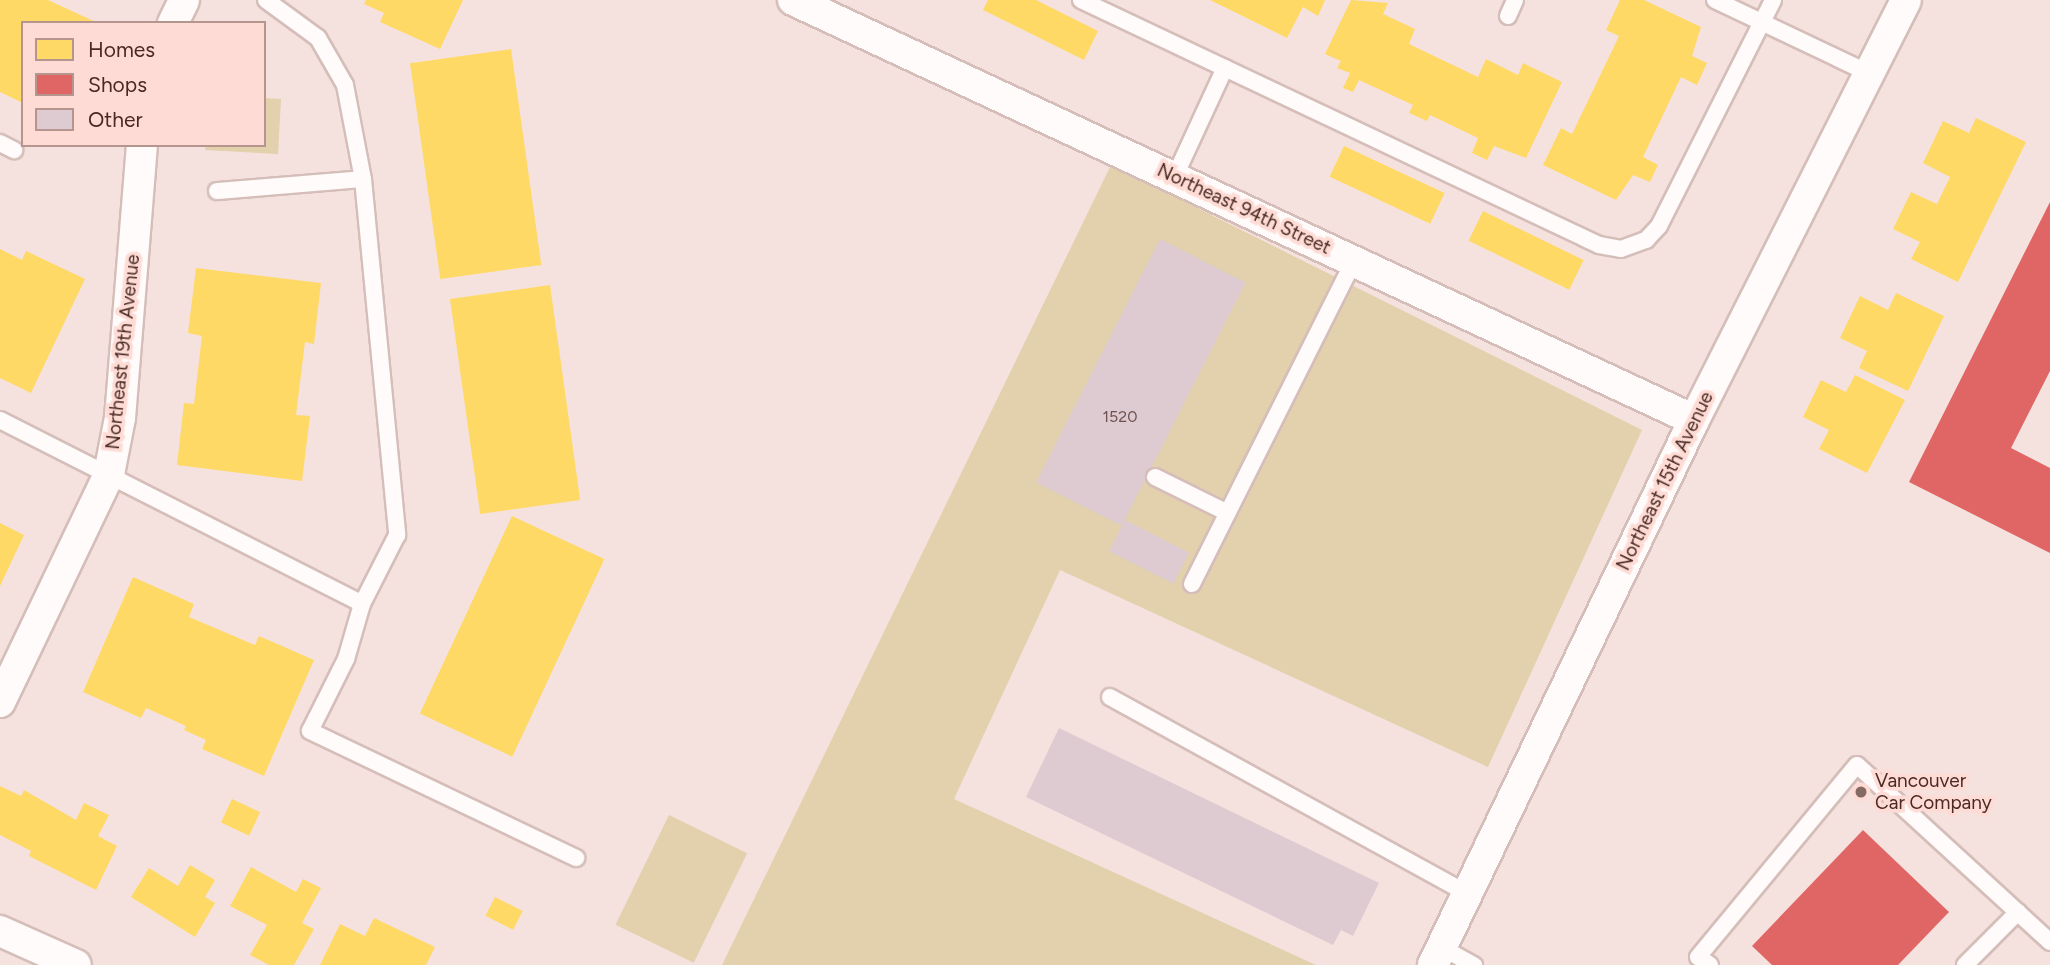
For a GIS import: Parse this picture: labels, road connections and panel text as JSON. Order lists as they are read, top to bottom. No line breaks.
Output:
{"streets":{"street":["Northeast 94th Street","Northeast 19th Avenue","Northeast 15th Avenue"]},"crossings":[["Northeast 94th Street","Northeast 15th Avenue"]],"places":["Vancouver Car Company"],"house_numbers":["1520"],"legend":["Homes","Shops","Other"]}
